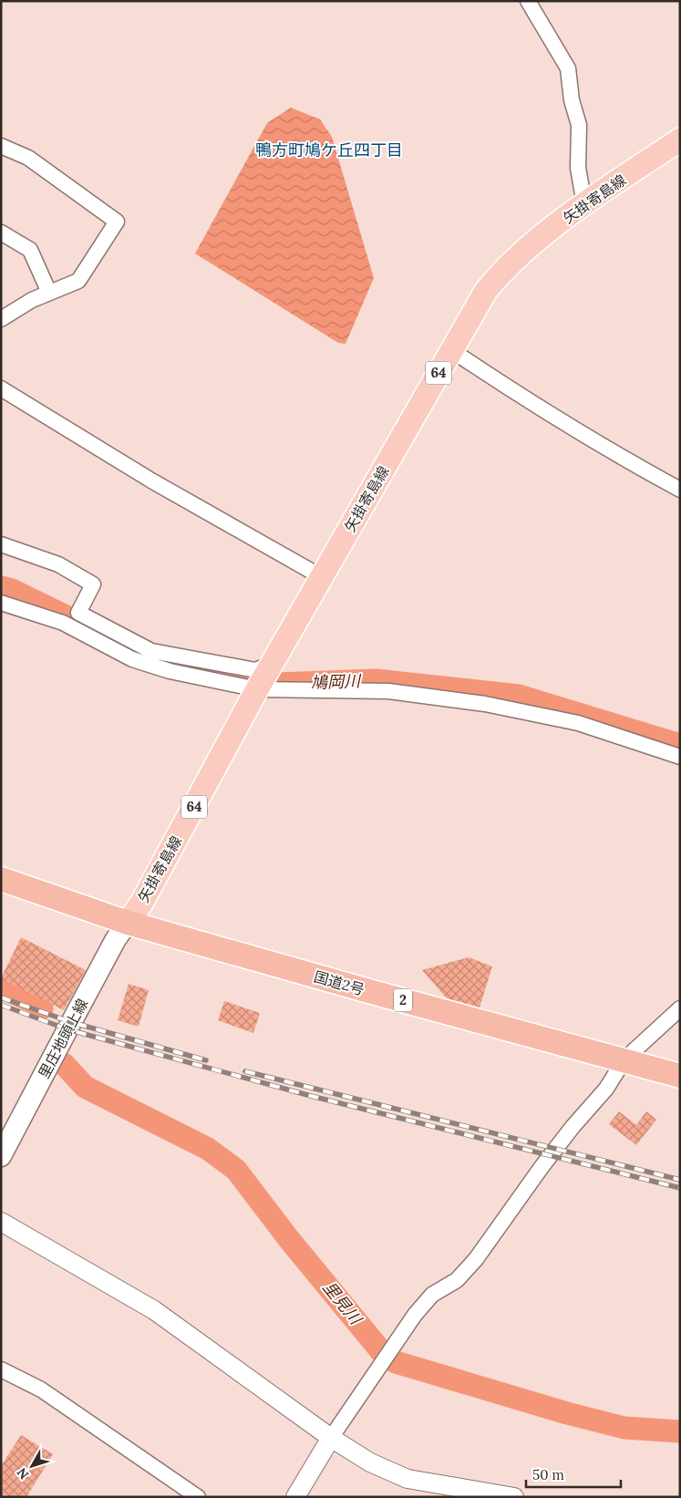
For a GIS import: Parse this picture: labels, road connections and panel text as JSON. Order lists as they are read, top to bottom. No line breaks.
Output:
{"streets":{"highway":["国道2号","2"],"main road":["矢掛寄島線","64","里庄地頭上線"]},"crossings":[["矢掛寄島線","国道2号"],["矢掛寄島線","里庄地頭上線"],["国道2号","里庄地頭上線"]],"districts":["鴨方町鳩ケ丘四丁目"],"water":["鳩岡川","里見川"],"scale_bar":"50 m","north":"bottom left"}
